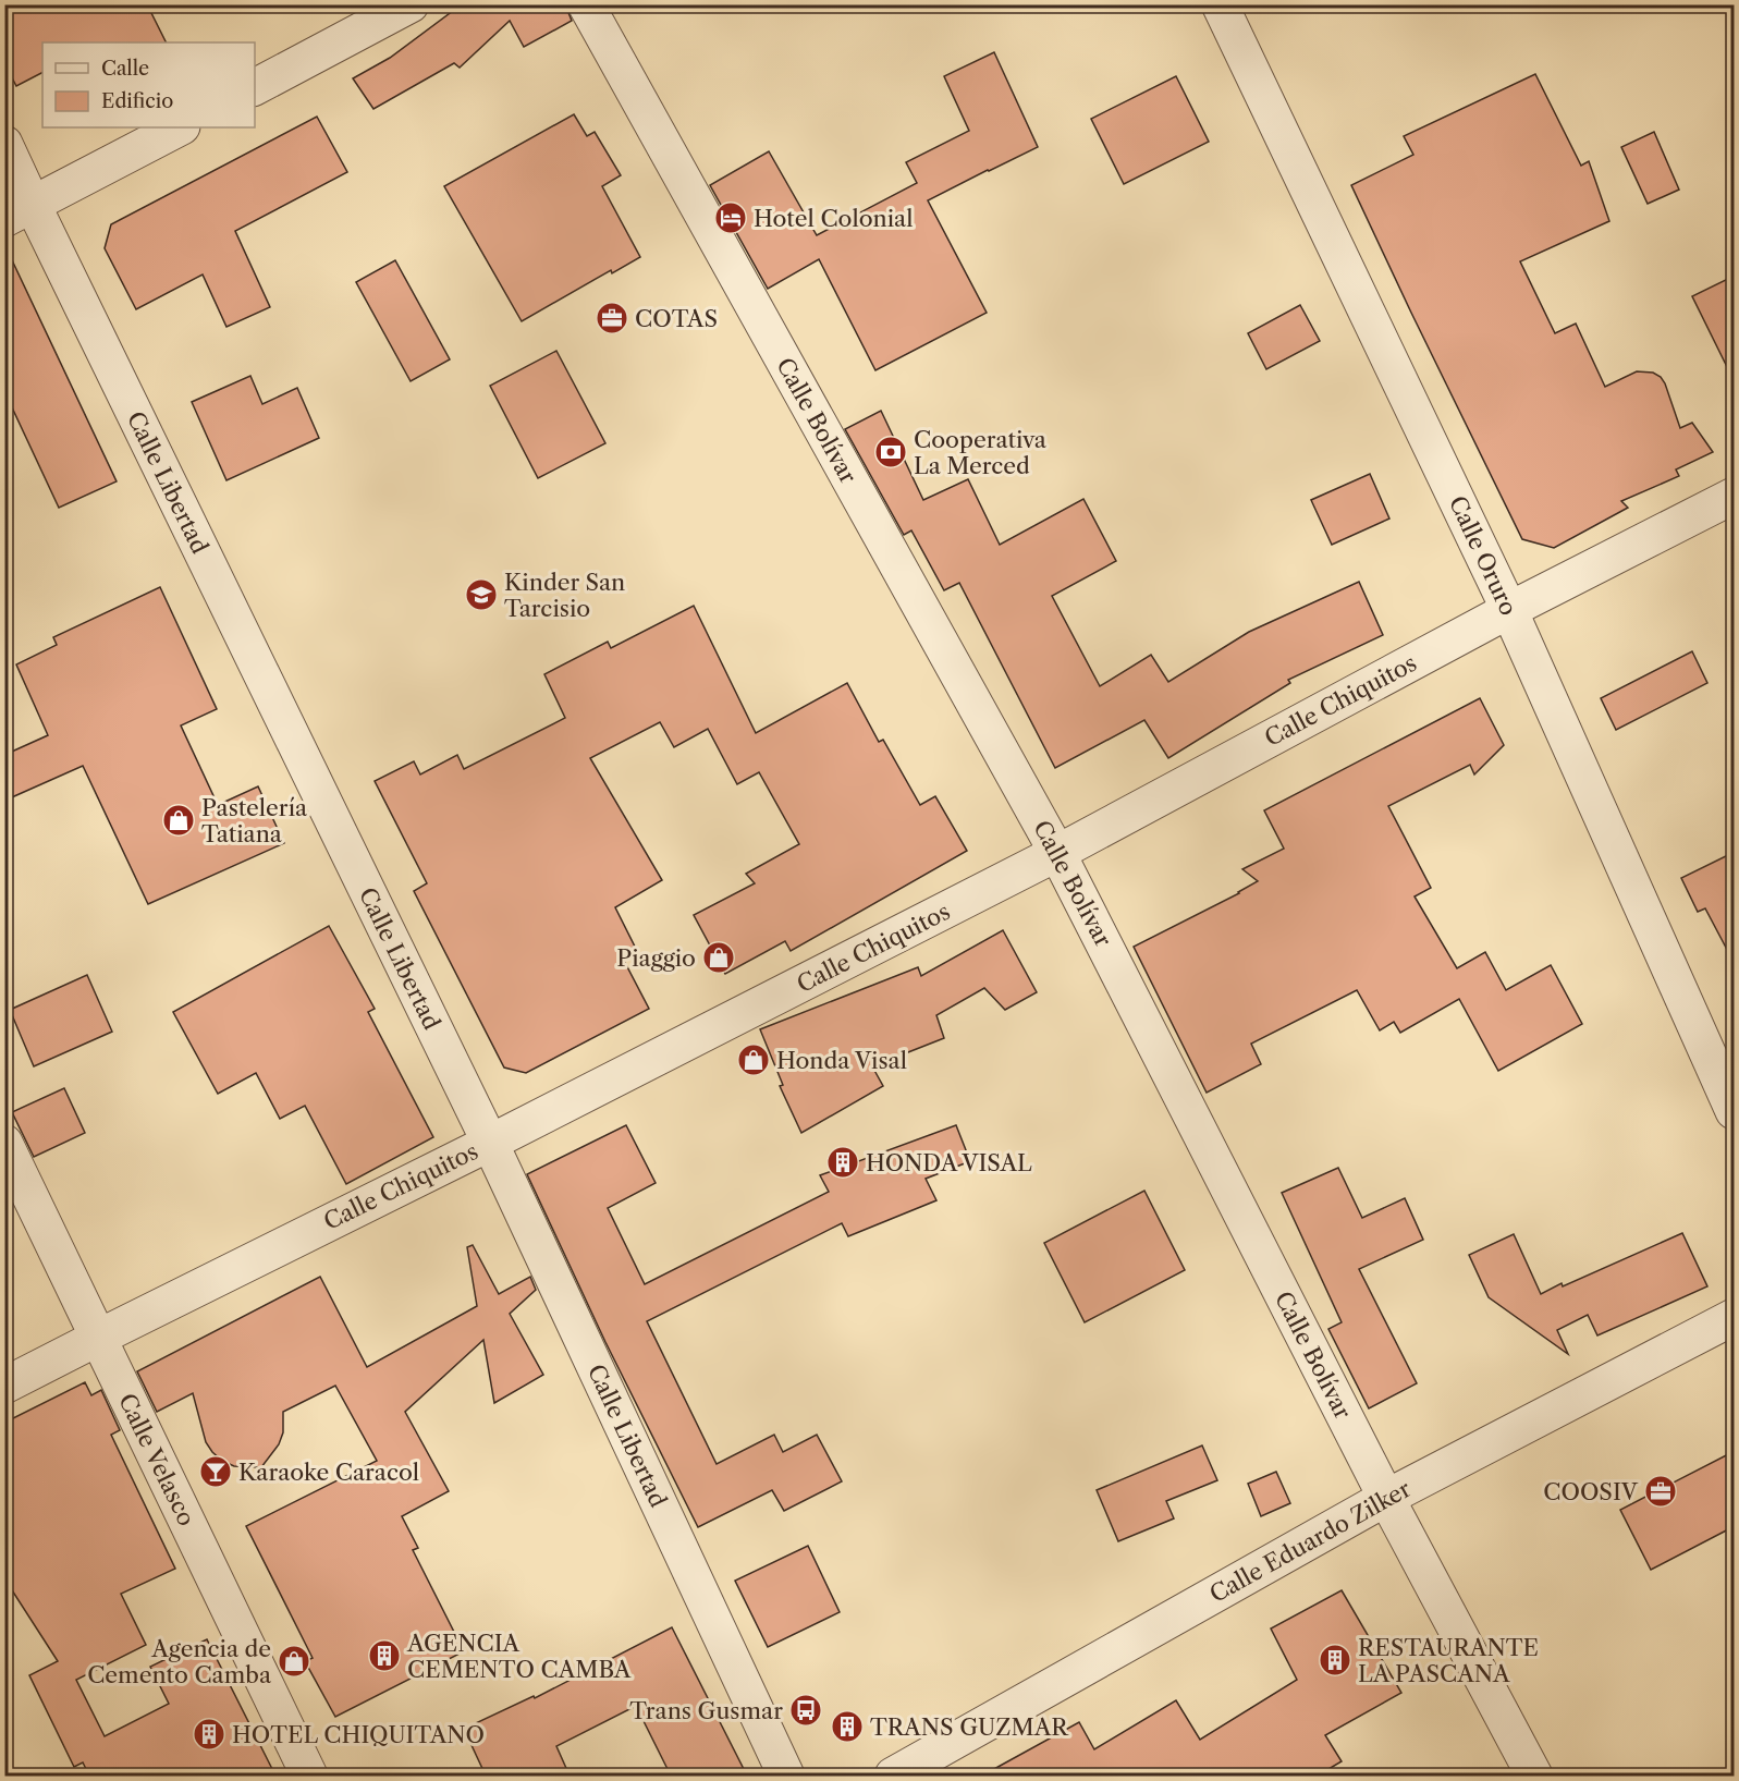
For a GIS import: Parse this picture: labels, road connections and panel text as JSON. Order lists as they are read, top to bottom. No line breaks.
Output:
{"streets":{"street":["Calle Bolívar","Calle Libertad","Calle Oruro","Calle Chiquitos","Calle Velasco","Calle Eduardo Zilker"]},"crossings":[["Calle Bolívar","Calle Chiquitos"],["Calle Bolívar","Calle Eduardo Zilker"],["Calle Libertad","Calle Chiquitos"],["Calle Oruro","Calle Chiquitos"],["Calle Chiquitos","Calle Velasco"]],"places":{"hotel":["Hotel Colonial"],"office":["COTAS","COOSIV"],"bank":["Cooperativa La Merced"],"school or university":["Kinder San Tarcisio"],"shop":["Pastelería Tatiana","Piaggio","Honda Visal","Agencia de Cemento Camba"],"building":["HONDA VISAL","AGENCIA CEMENTO CAMBA","RESTAURANTE LA PASCANA","TRANS GUZMAR","HOTEL CHIQUITANO"],"bar":["Karaoke Caracol"],"bus stop":["Trans Gusmar"]},"legend":["Calle","Edificio"]}
